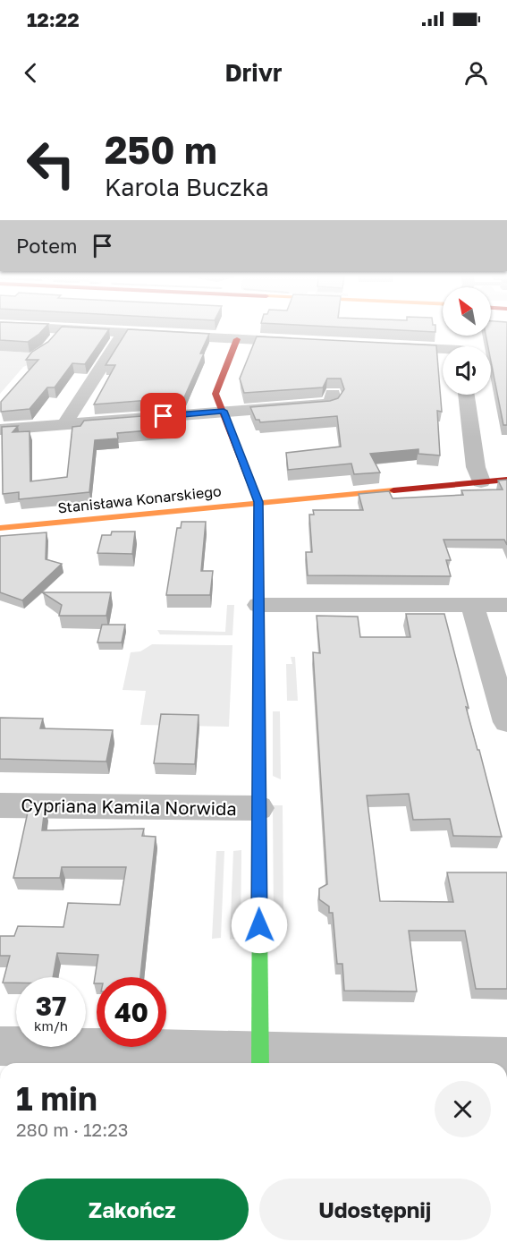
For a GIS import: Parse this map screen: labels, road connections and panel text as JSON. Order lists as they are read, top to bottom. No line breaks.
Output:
{"streets":{"street":["Stanisława Konarskiego","Cypriana Kamila Norwida"]},"north":"top left","page":{"status":"12:22","header":"Drivr","turn":["250 m","Karola Buczka"],"then":"Potem","speed":"37 km/h","limit":"40","heading":["1 min","280 m · 12:23"],"buttons":["Zakończ","Udostępnij"]}}
